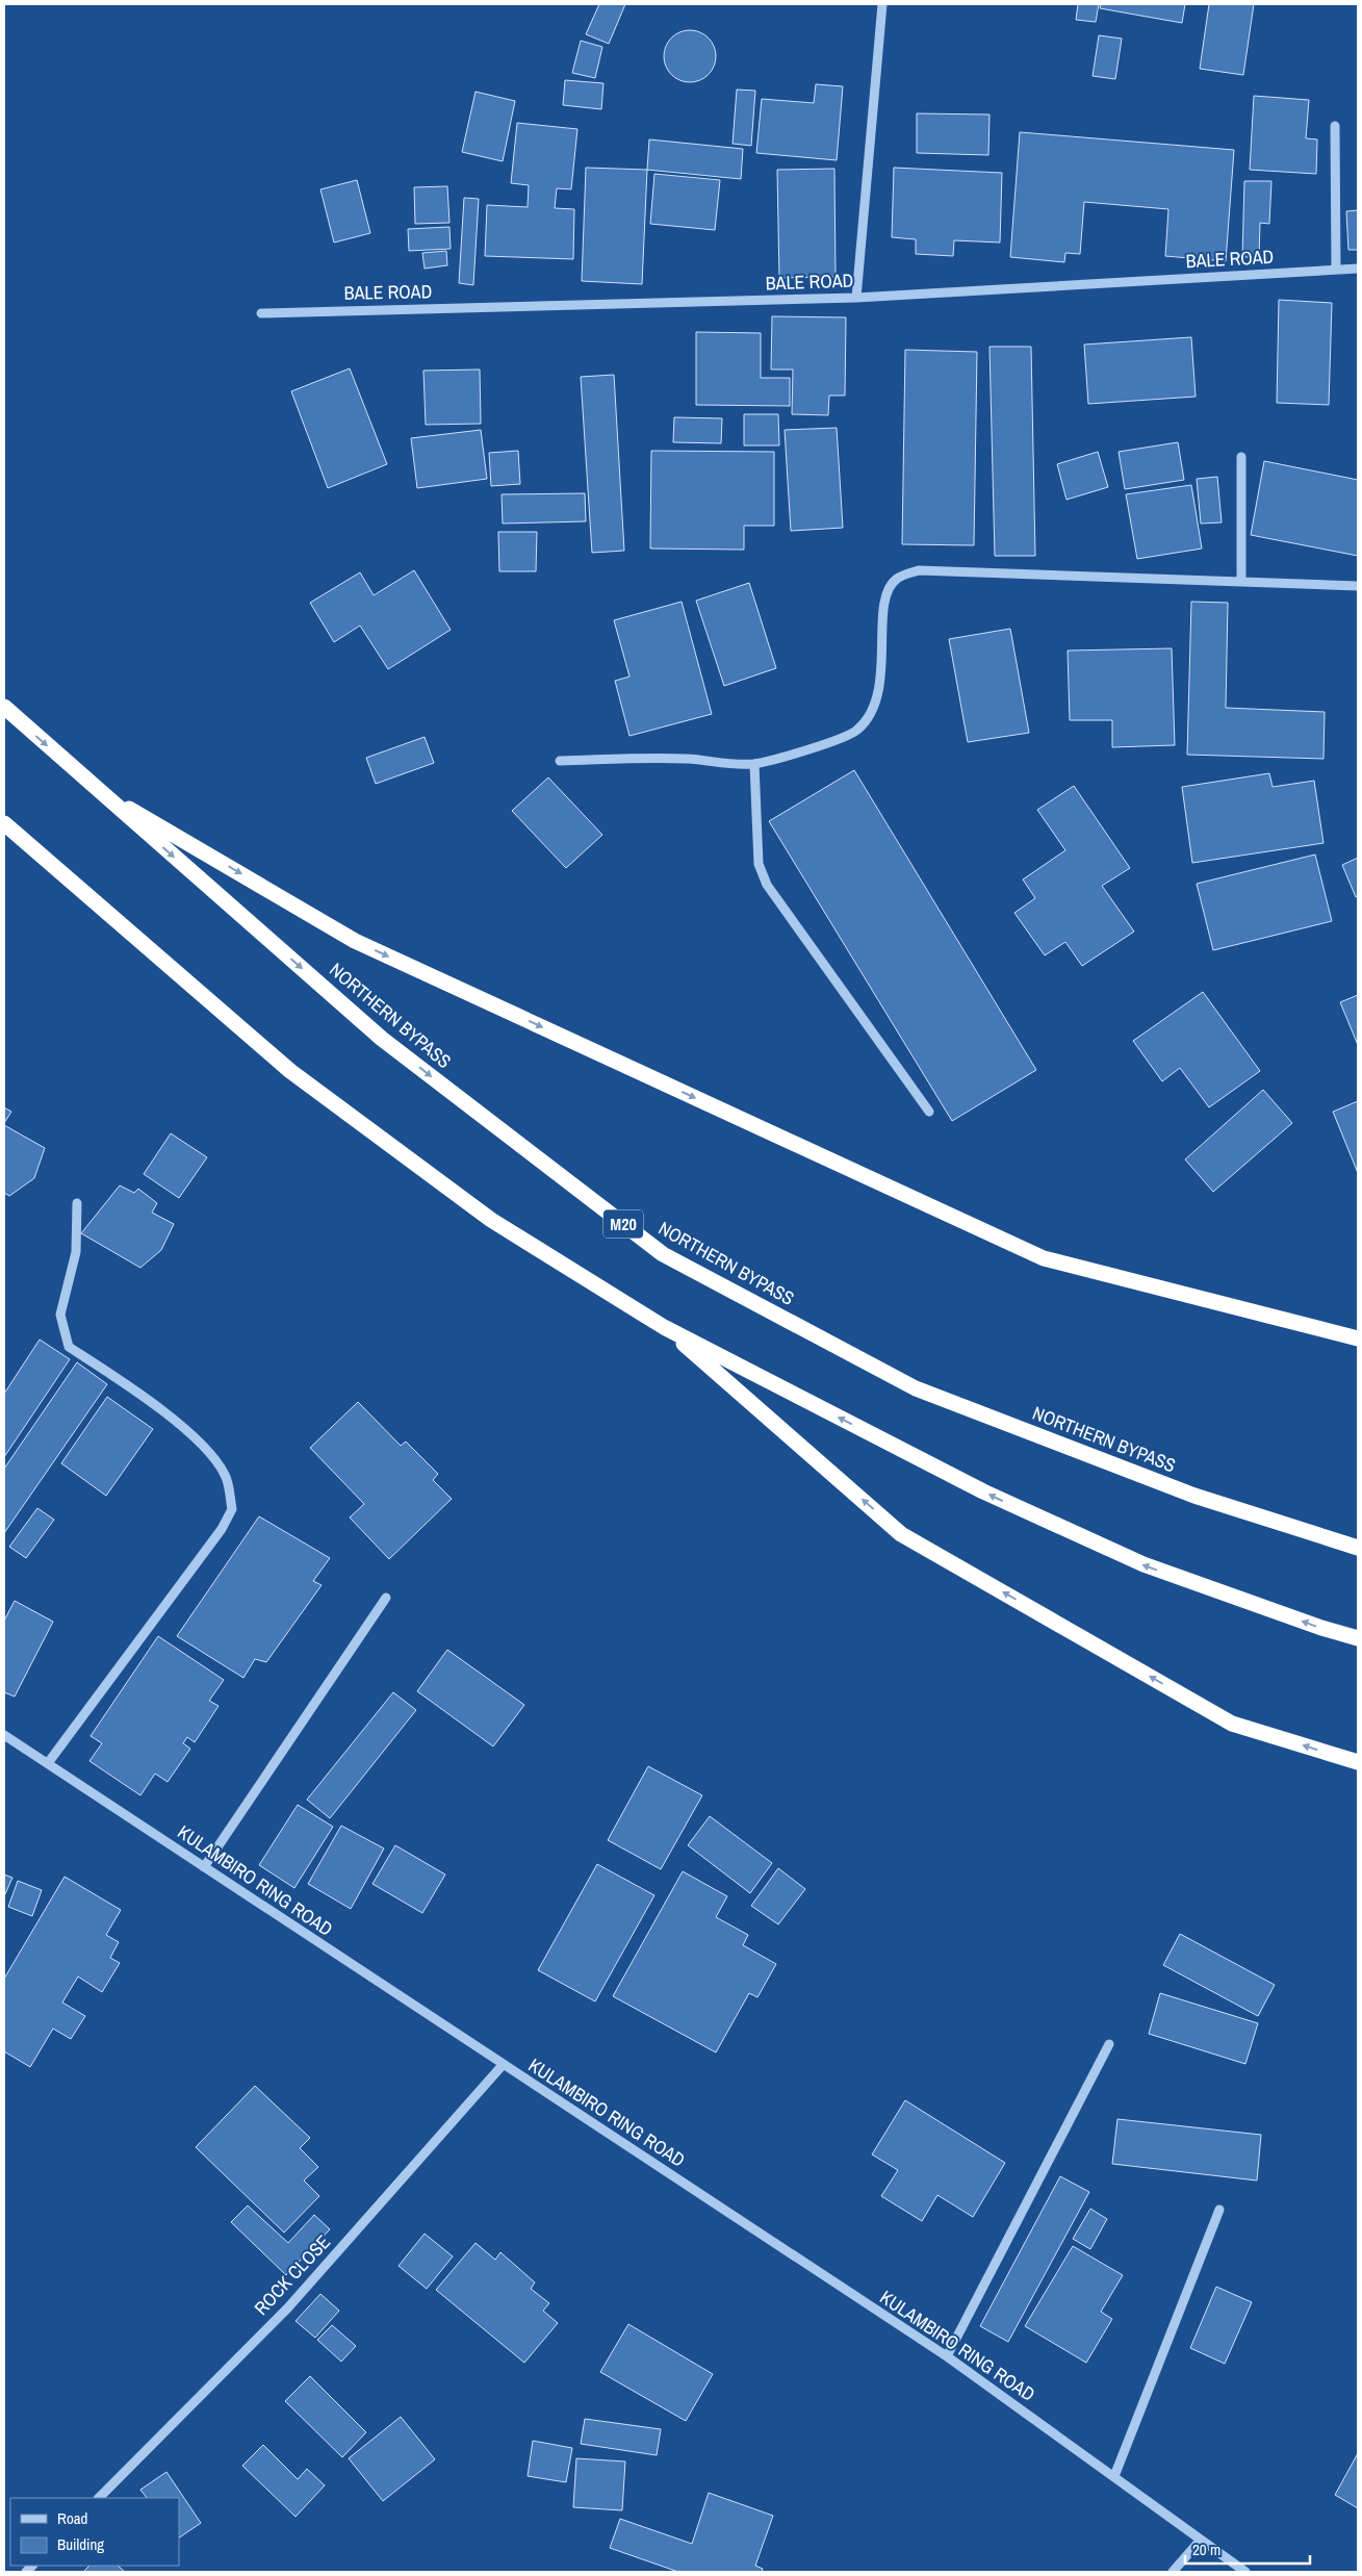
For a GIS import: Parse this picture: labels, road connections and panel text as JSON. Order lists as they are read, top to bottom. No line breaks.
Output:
{"streets":{"highway":["NORTHERN BYPASS","M20"],"street":["BALE ROAD","KULAMBIRO RING ROAD","ROCK CLOSE"]},"crossings":[["KULAMBIRO RING ROAD","ROCK CLOSE"]],"legend":["Road","Building"],"scale_bar":"20 m"}
